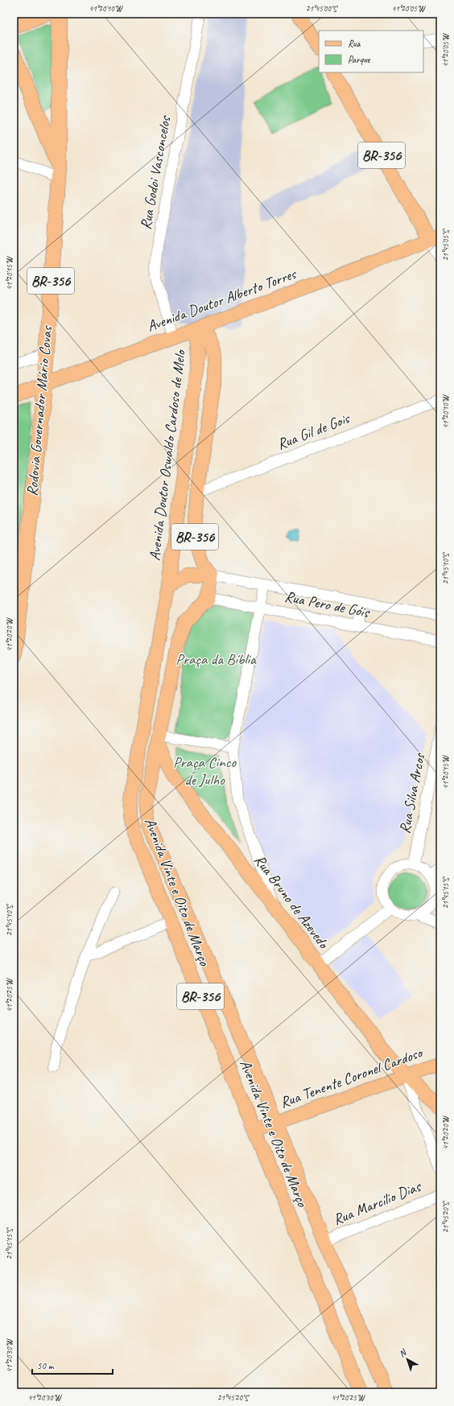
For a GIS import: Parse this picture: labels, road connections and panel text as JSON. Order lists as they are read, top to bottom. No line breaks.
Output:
{"streets":{"highway":["BR-356","Rodovia Governador Mário Covas"],"main road":["Avenida Doutor Alberto Torres","Avenida Doutor Oswaldo Cardoso de Melo","Avenida Vinte e Oito de Março","Rua Bruno de Azevedo","Rua Tenente Coronel Cardoso"],"street":["Rua Godoi Vasconcelos","Rua Gil de Gois","Rua Pero de Góis","Rua Silva Arcos","Rua Marcílio Dias"]},"crossings":[["BR-356","Avenida Doutor Alberto Torres"],["Rua Godoi Vasconcelos","Avenida Doutor Alberto Torres"],["Avenida Doutor Alberto Torres","Rodovia Governador Mário Covas"],["Avenida Doutor Alberto Torres","Avenida Doutor Oswaldo Cardoso de Melo"],["Rua Gil de Gois","Avenida Doutor Oswaldo Cardoso de Melo"],["Avenida Doutor Oswaldo Cardoso de Melo","Rua Pero de Góis"],["Avenida Doutor Oswaldo Cardoso de Melo","Avenida Vinte e Oito de Março"],["Avenida Vinte e Oito de Março","Rua Bruno de Azevedo"],["Avenida Vinte e Oito de Março","Rua Tenente Coronel Cardoso"],["Avenida Vinte e Oito de Março","Rua Marcílio Dias"],["Rua Bruno de Azevedo","Rua Tenente Coronel Cardoso"]],"parks":["Praça da Bíblia","Praça Cinco de Julho"],"legend":["Rua","Parque"],"scale_bar":"50 m","north":"top left","coordinates":["41°20'10\"W","21°45'00\"S","41°20'05\"W","21°45'05\"S","41°20'15\"W","21°45'10\"S","41°20'20\"W","21°45'15\"S","41°20'25\"W","21°45'20\"S","41°20'30\"W"]}
